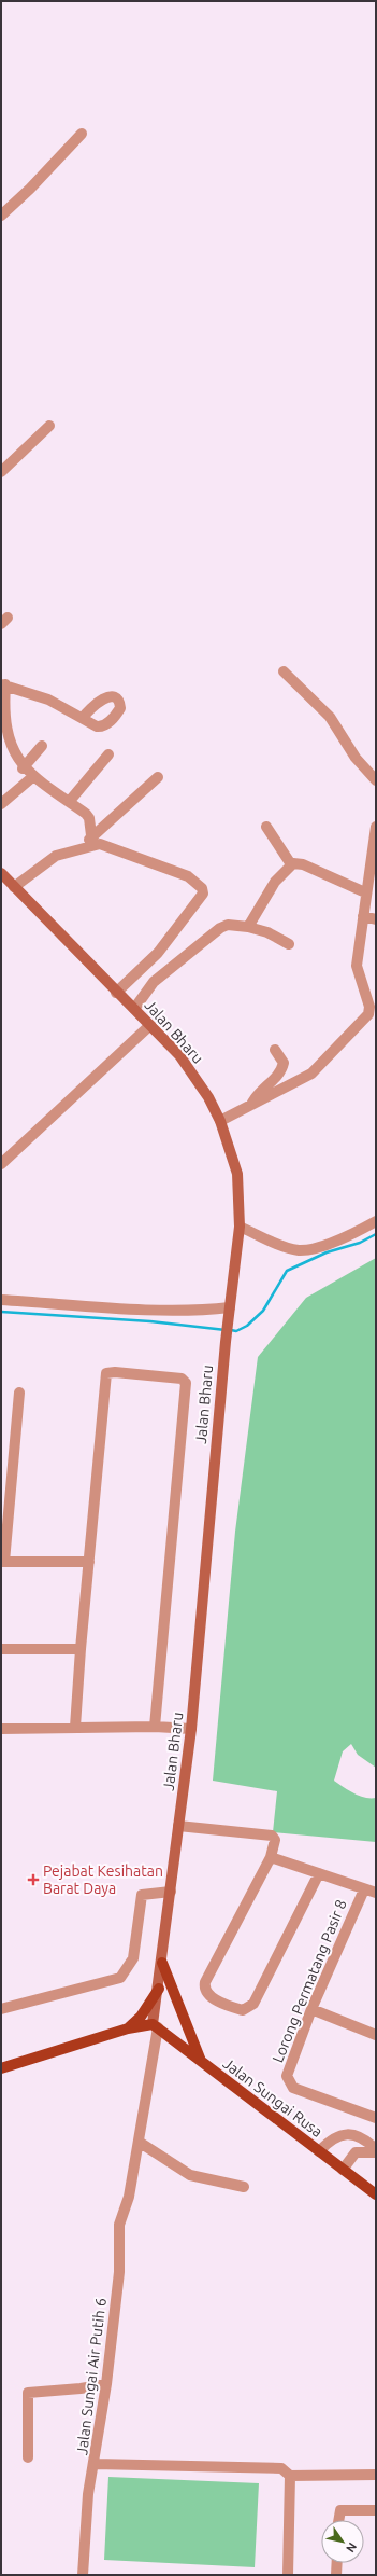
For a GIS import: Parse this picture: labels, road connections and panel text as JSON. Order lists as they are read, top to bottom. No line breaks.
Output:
{"streets":{"main road":["Jalan Bharu","Jalan Sungai Rusa"],"street":["Lorong Permatang Pasir 8","Jalan Sungai Air Putih 6"]},"crossings":[["Jalan Bharu","Jalan Sungai Rusa"],["Jalan Bharu","Jalan Sungai Air Putih 6"],["Jalan Sungai Rusa","Jalan Sungai Air Putih 6"]],"places":{"health":["Pejabat Kesihatan Barat Daya"]},"north":"bottom right"}
